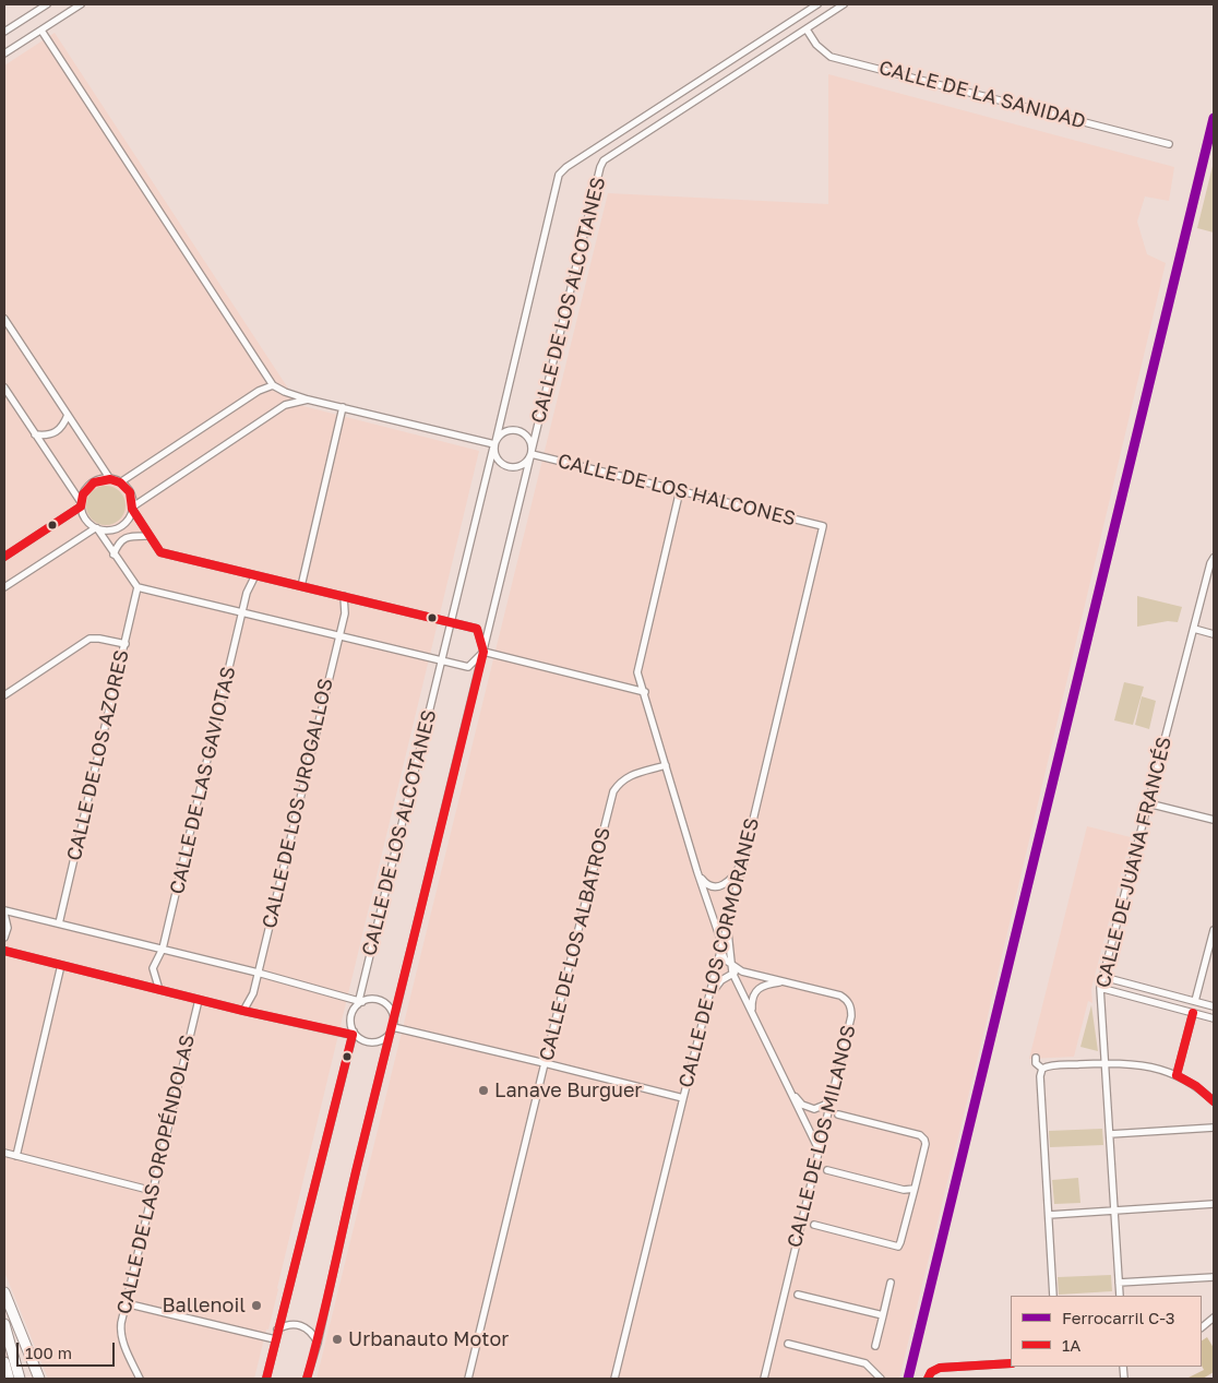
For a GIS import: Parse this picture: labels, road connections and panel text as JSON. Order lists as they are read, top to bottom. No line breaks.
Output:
{"streets":{"street":["CALLE DE LA SANIDAD","CALLE DE LOS ALCOTANES","CALLE DE LOS HALCONES","CALLE DE LOS AZORES","CALLE DE LAS GAVIOTAS","CALLE DE LOS UROGALLOS","CALLE DE JUANA FRANCÉS","CALLE DE LOS ALBATROS","CALLE DE LOS CORMORANES","CALLE DE LOS MILANOS","CALLE DE LAS OROPÉNDOLAS"]},"crossings":[["CALLE DE LA SANIDAD","CALLE DE LOS ALCOTANES"],["CALLE DE LOS ALCOTANES","CALLE DE LOS HALCONES"],["CALLE DE LOS HALCONES","CALLE DE LOS CORMORANES"]],"places":["Lanave Burguer","Ballenoil","Urbanauto Motor"],"lines":["rail line C-3","transit line 1A"],"legend":["Ferrocarril C-3","1A"],"scale_bar":"100 m"}
